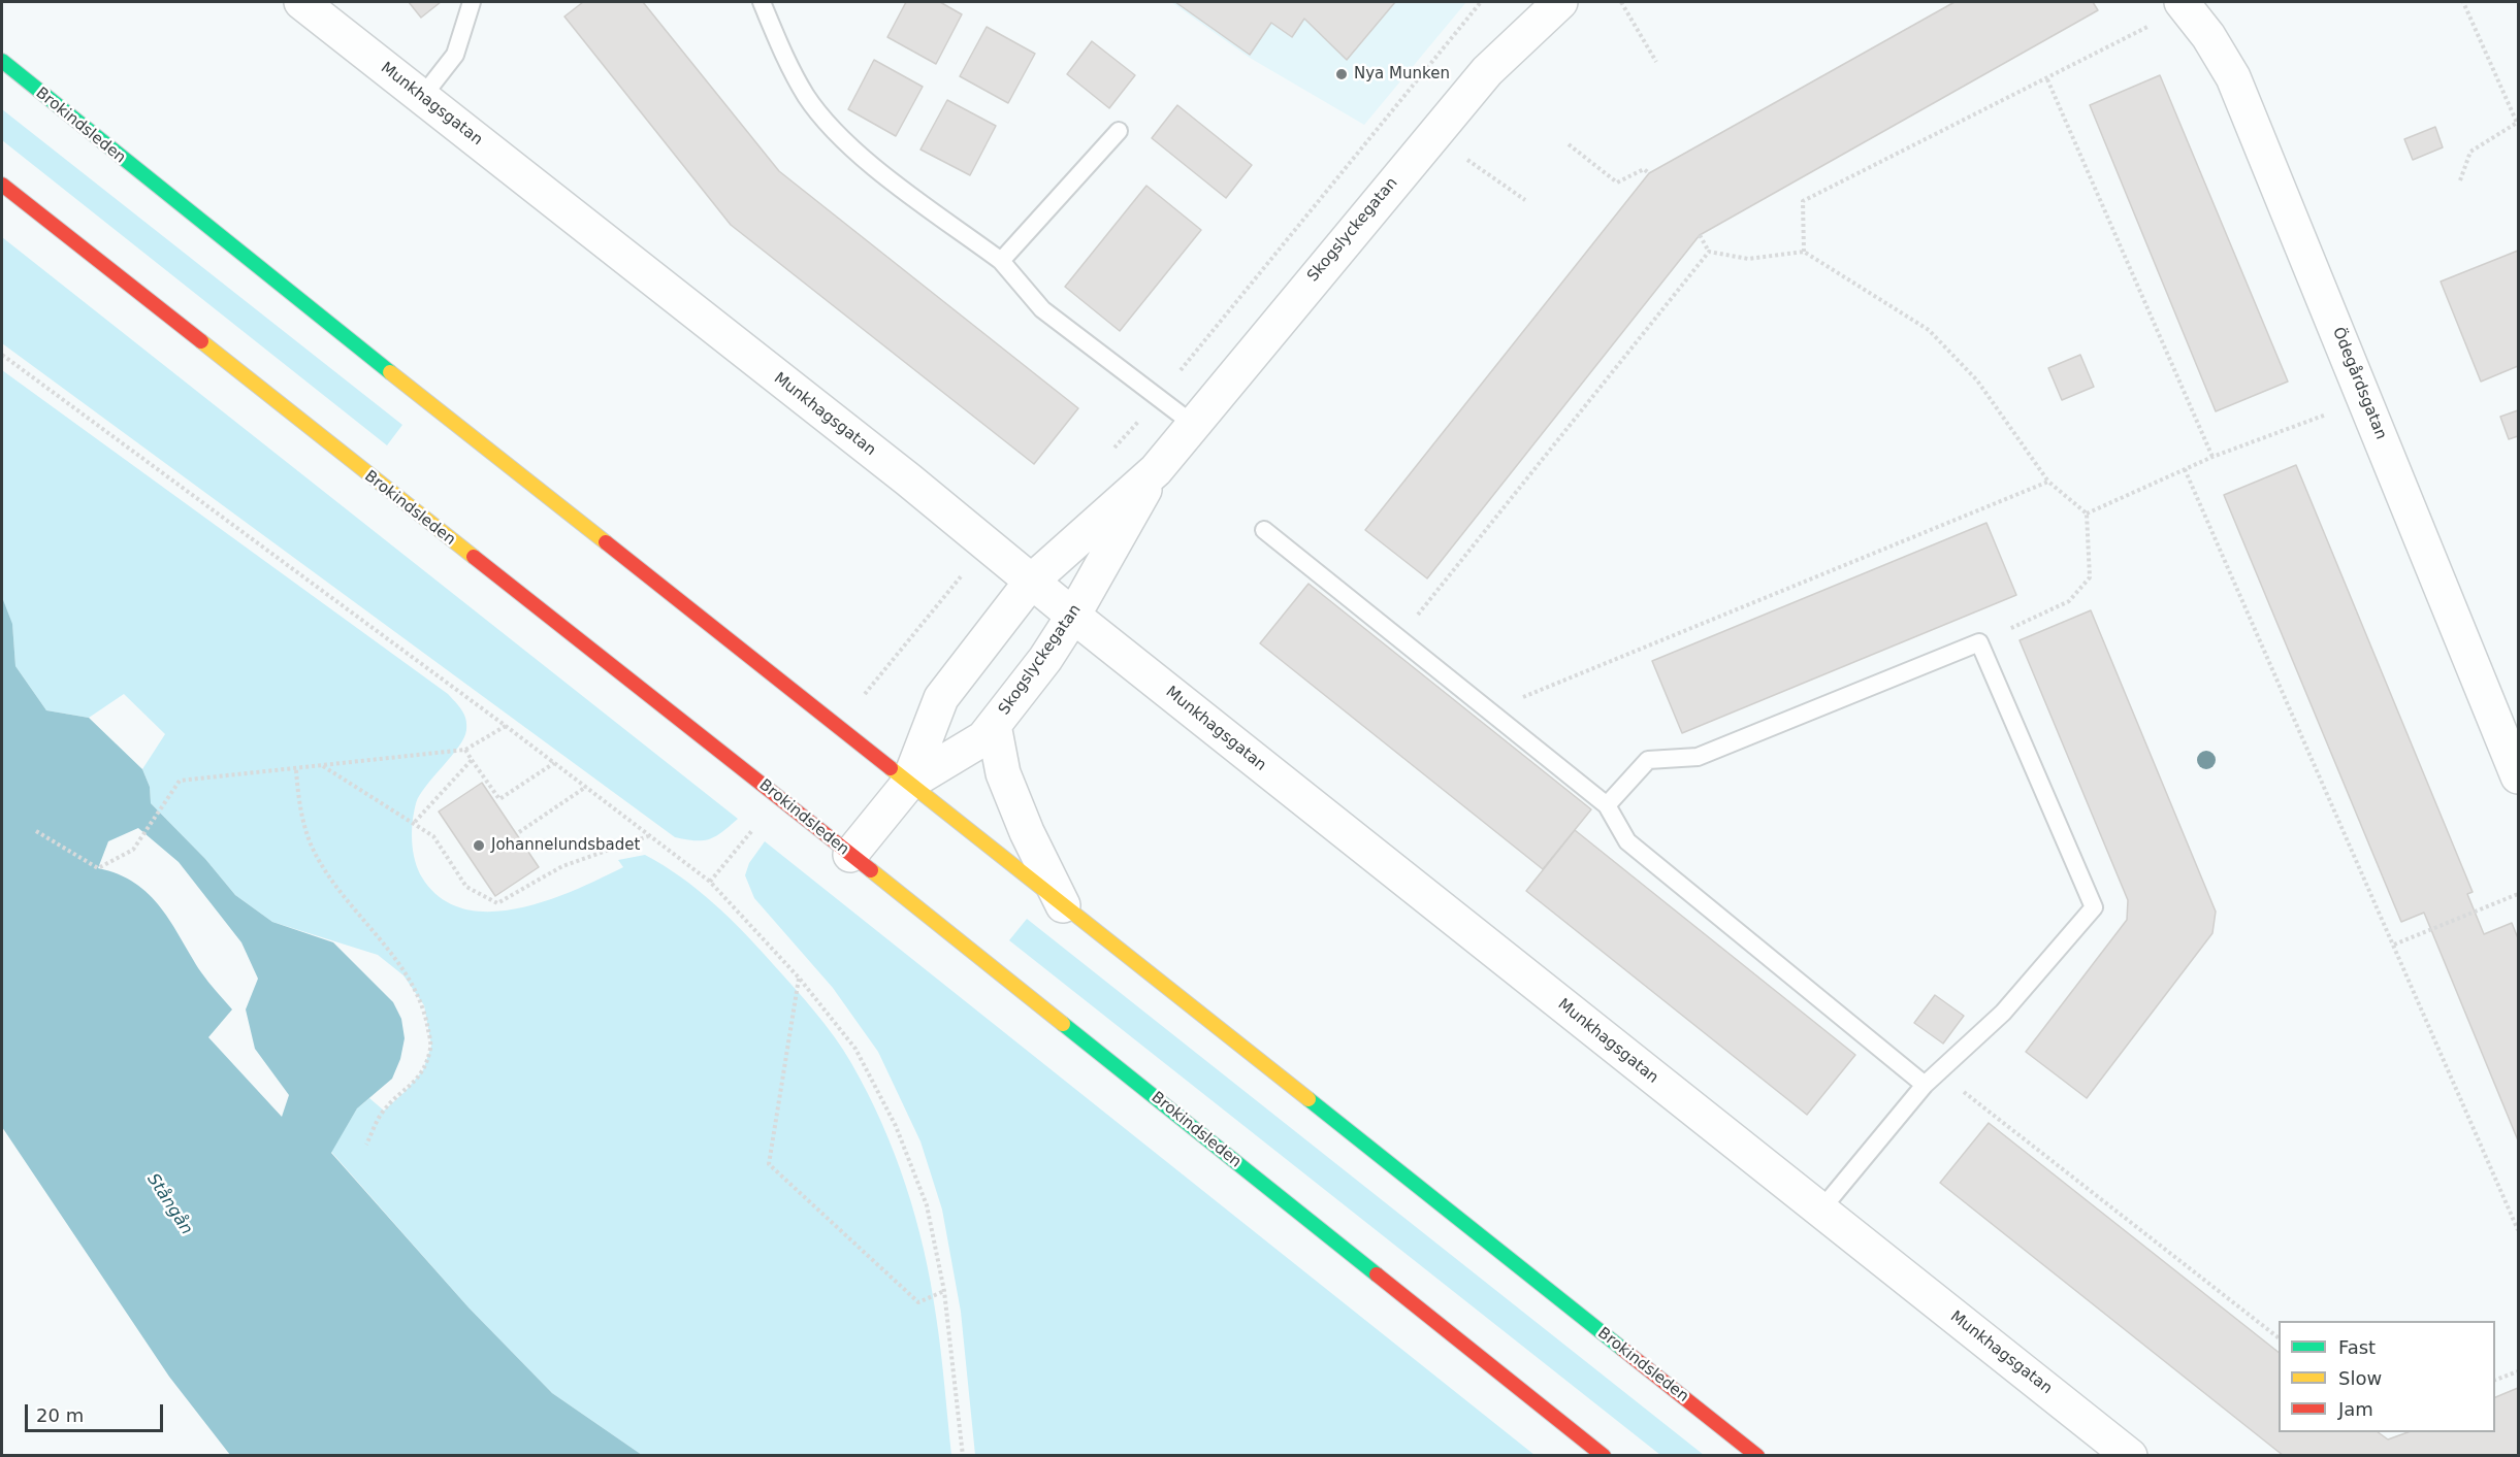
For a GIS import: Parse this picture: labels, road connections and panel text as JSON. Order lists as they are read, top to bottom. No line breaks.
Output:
{"streets":{"main road":["Brokindsleden"],"street":["Munkhagsgatan","Skogslyckegatan","Ödegårdsgatan"]},"crossings":[["Munkhagsgatan","Skogslyckegatan"],["Brokindsleden","Skogslyckegatan"]],"water":["Stångån"],"places":["Nya Munken","Johannelundsbadet"],"legend":["Fast","Slow","Jam"],"scale_bar":"20 m"}
